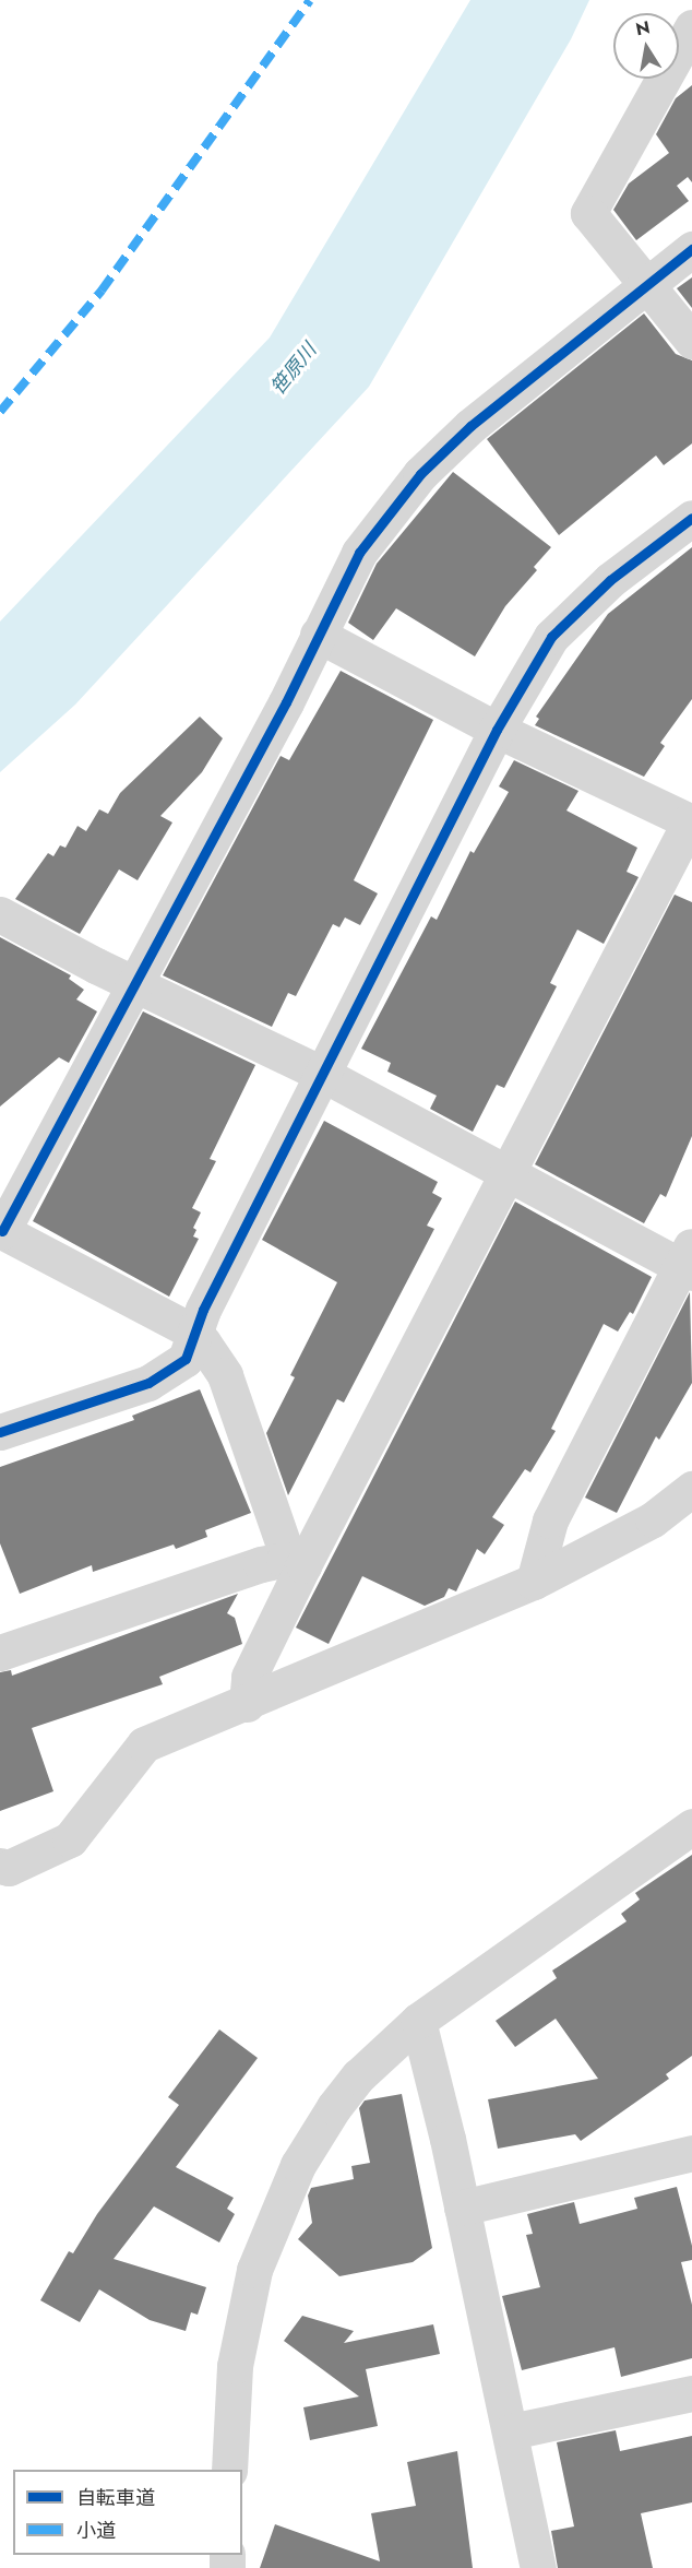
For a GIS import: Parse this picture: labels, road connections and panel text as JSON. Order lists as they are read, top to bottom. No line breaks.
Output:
{"water":["笹原川"],"legend":["自転車道","小道"],"north":"top"}
